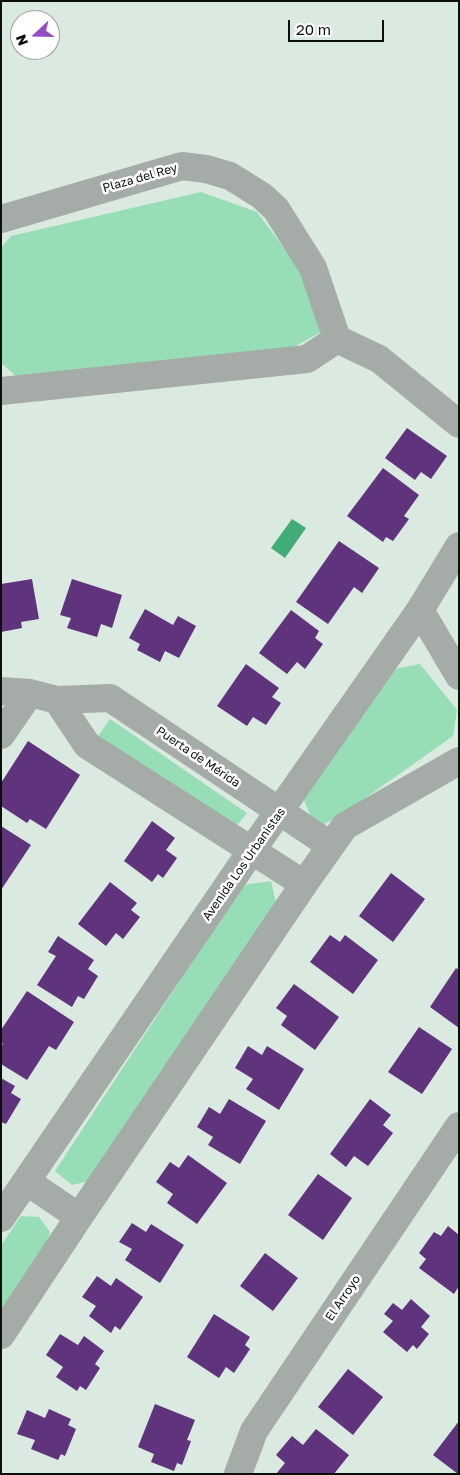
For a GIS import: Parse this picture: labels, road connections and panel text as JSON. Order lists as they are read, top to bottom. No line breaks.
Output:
{"streets":{"street":["Plaza del Rey","Puerta de Mérida","Avenida Los Urbanistas","El Arroyo"]},"crossings":[["Puerta de Mérida","Avenida Los Urbanistas"]],"scale_bar":"20 m","north":"left"}
